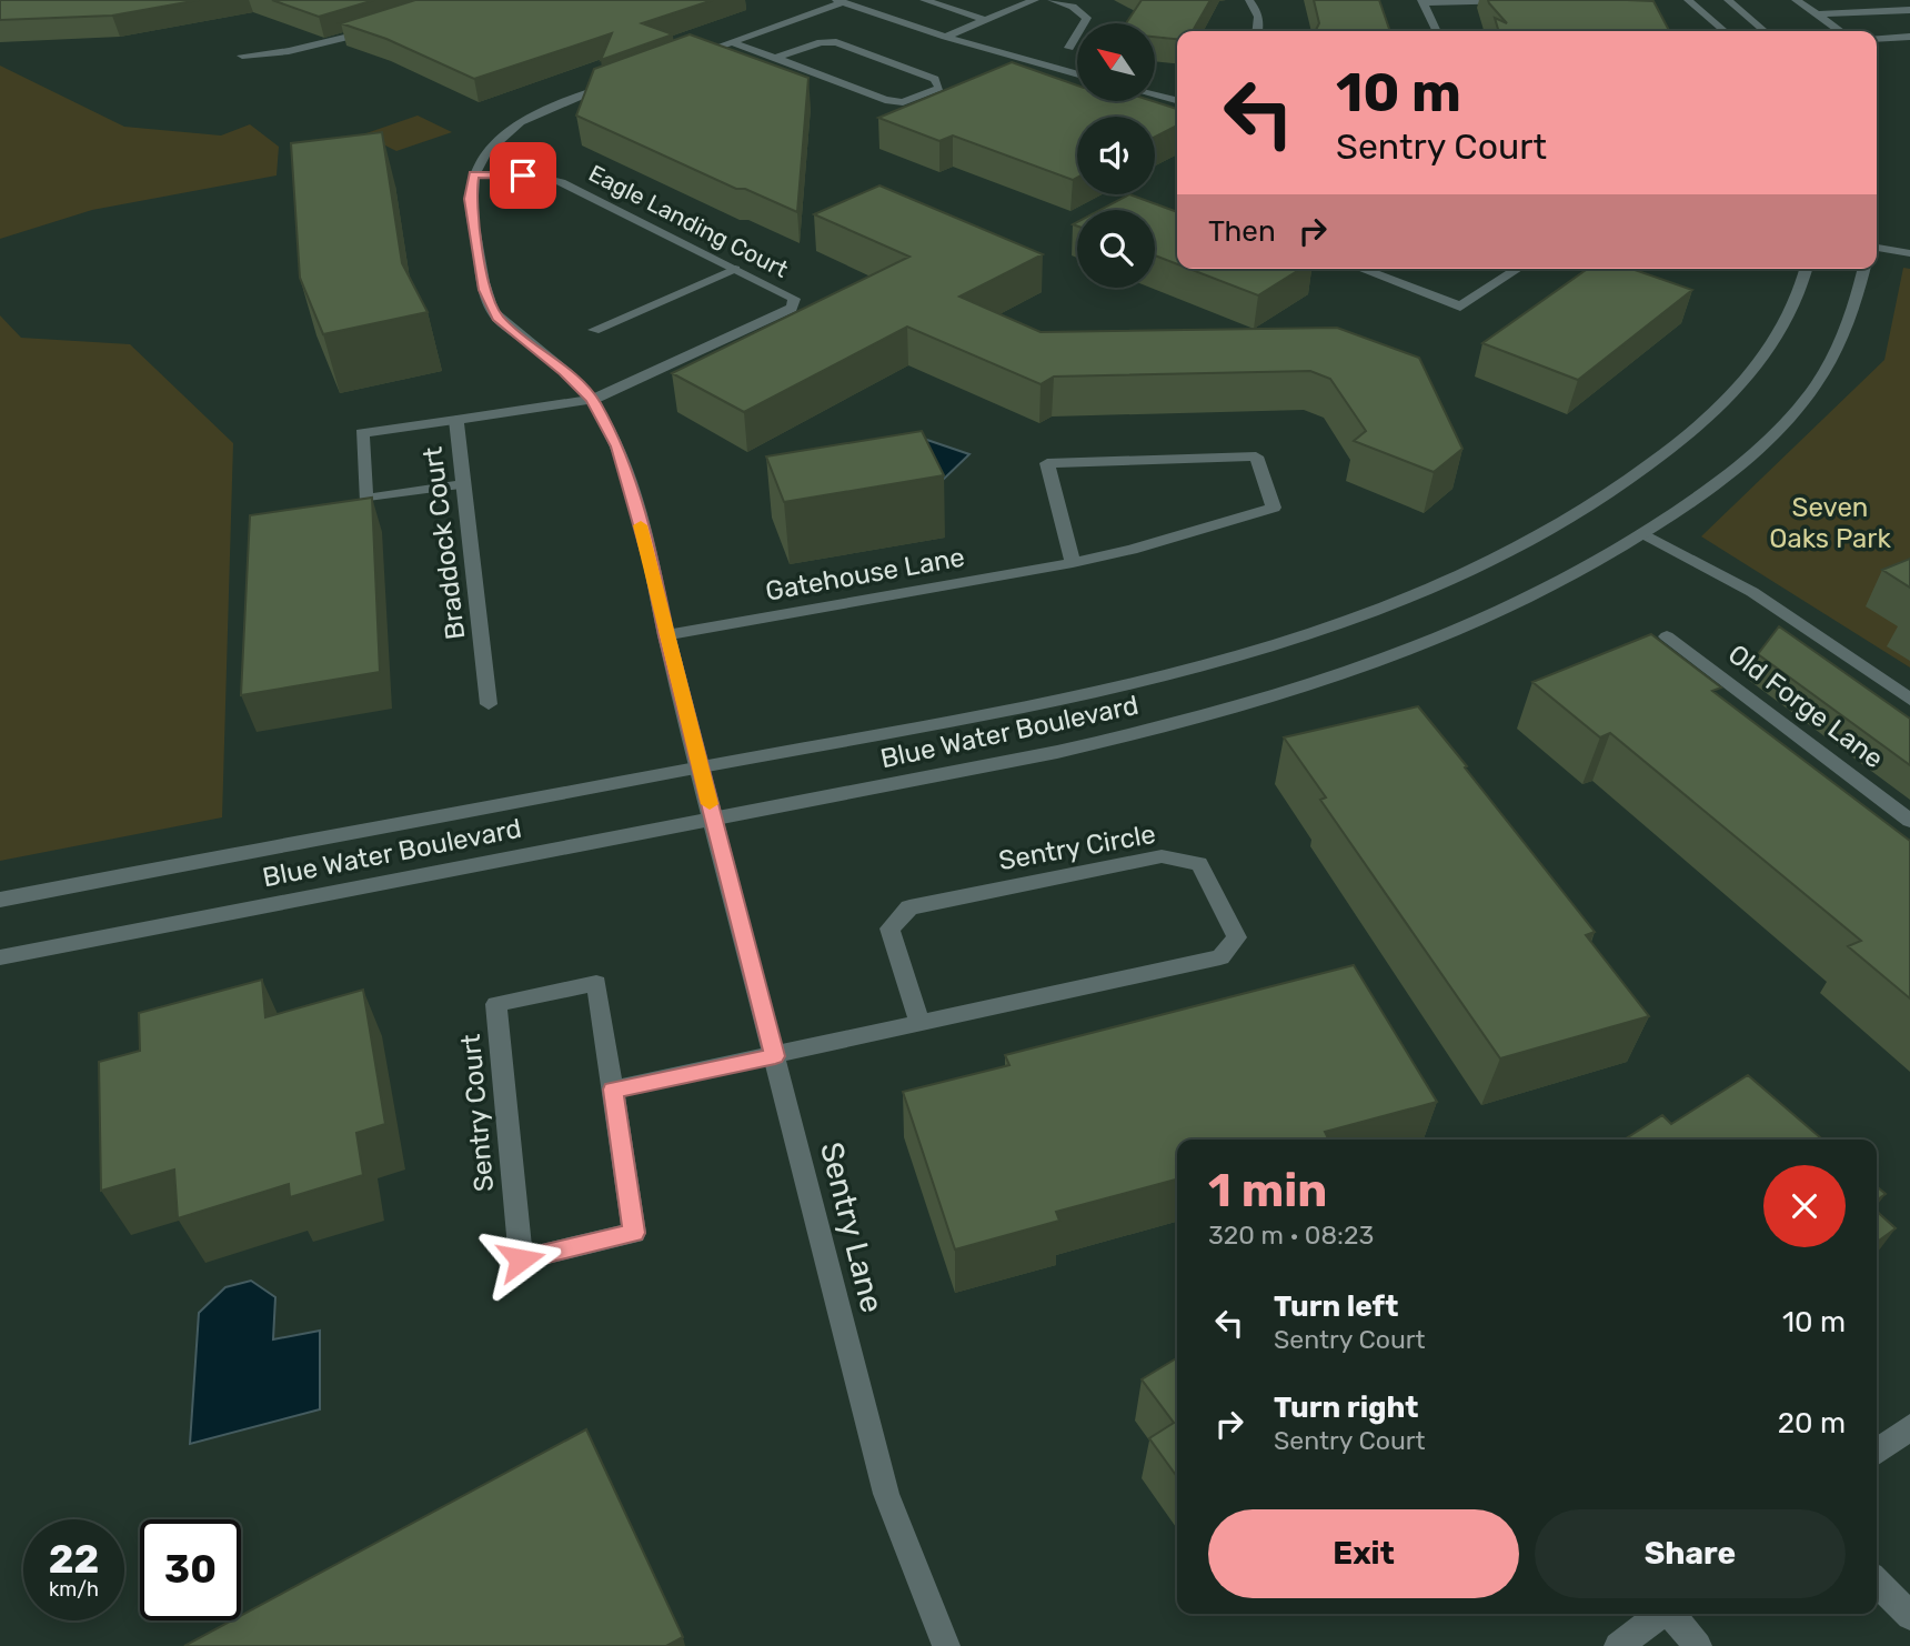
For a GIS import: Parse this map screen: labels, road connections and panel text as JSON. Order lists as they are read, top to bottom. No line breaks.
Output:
{"streets":{"street":["Eagle Landing Court","Braddock Court","Gatehouse Lane","Old Forge Lane","Blue Water Boulevard","Sentry Circle","Sentry Court","Sentry Lane"]},"crossings":[["Eagle Landing Court","Braddock Court"],["Eagle Landing Court","Sentry Lane"],["Braddock Court","Sentry Lane"],["Gatehouse Lane","Sentry Lane"],["Blue Water Boulevard","Sentry Lane"],["Sentry Circle","Sentry Lane"]],"parks":["Seven Oaks Park"],"north":"top left","page":{"turn":["10 m","Sentry Court"],"then":"Then","heading":["1 min","320 m · 08:23"],"list":[{"name":"Turn left","note":"Sentry Court","value":"10 m"},{"name":"Turn right","note":"Sentry Court","value":"20 m"}],"buttons":["Exit","Share"],"speed":"22 km/h","limit":"30"}}
